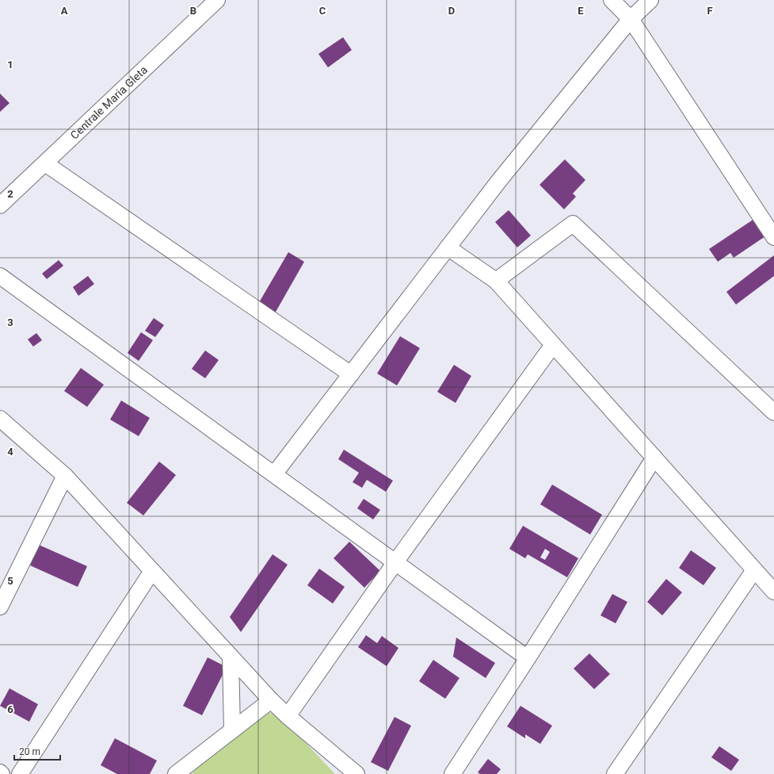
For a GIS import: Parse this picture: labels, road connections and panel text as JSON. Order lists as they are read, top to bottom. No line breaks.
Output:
{"streets":{"street":["Centrale Maria Gleta"]},"scale_bar":"20 m","grid":{"columns":["A","B","C","D","E","F"],"rows":["1","2","3","4","5","6"]}}
